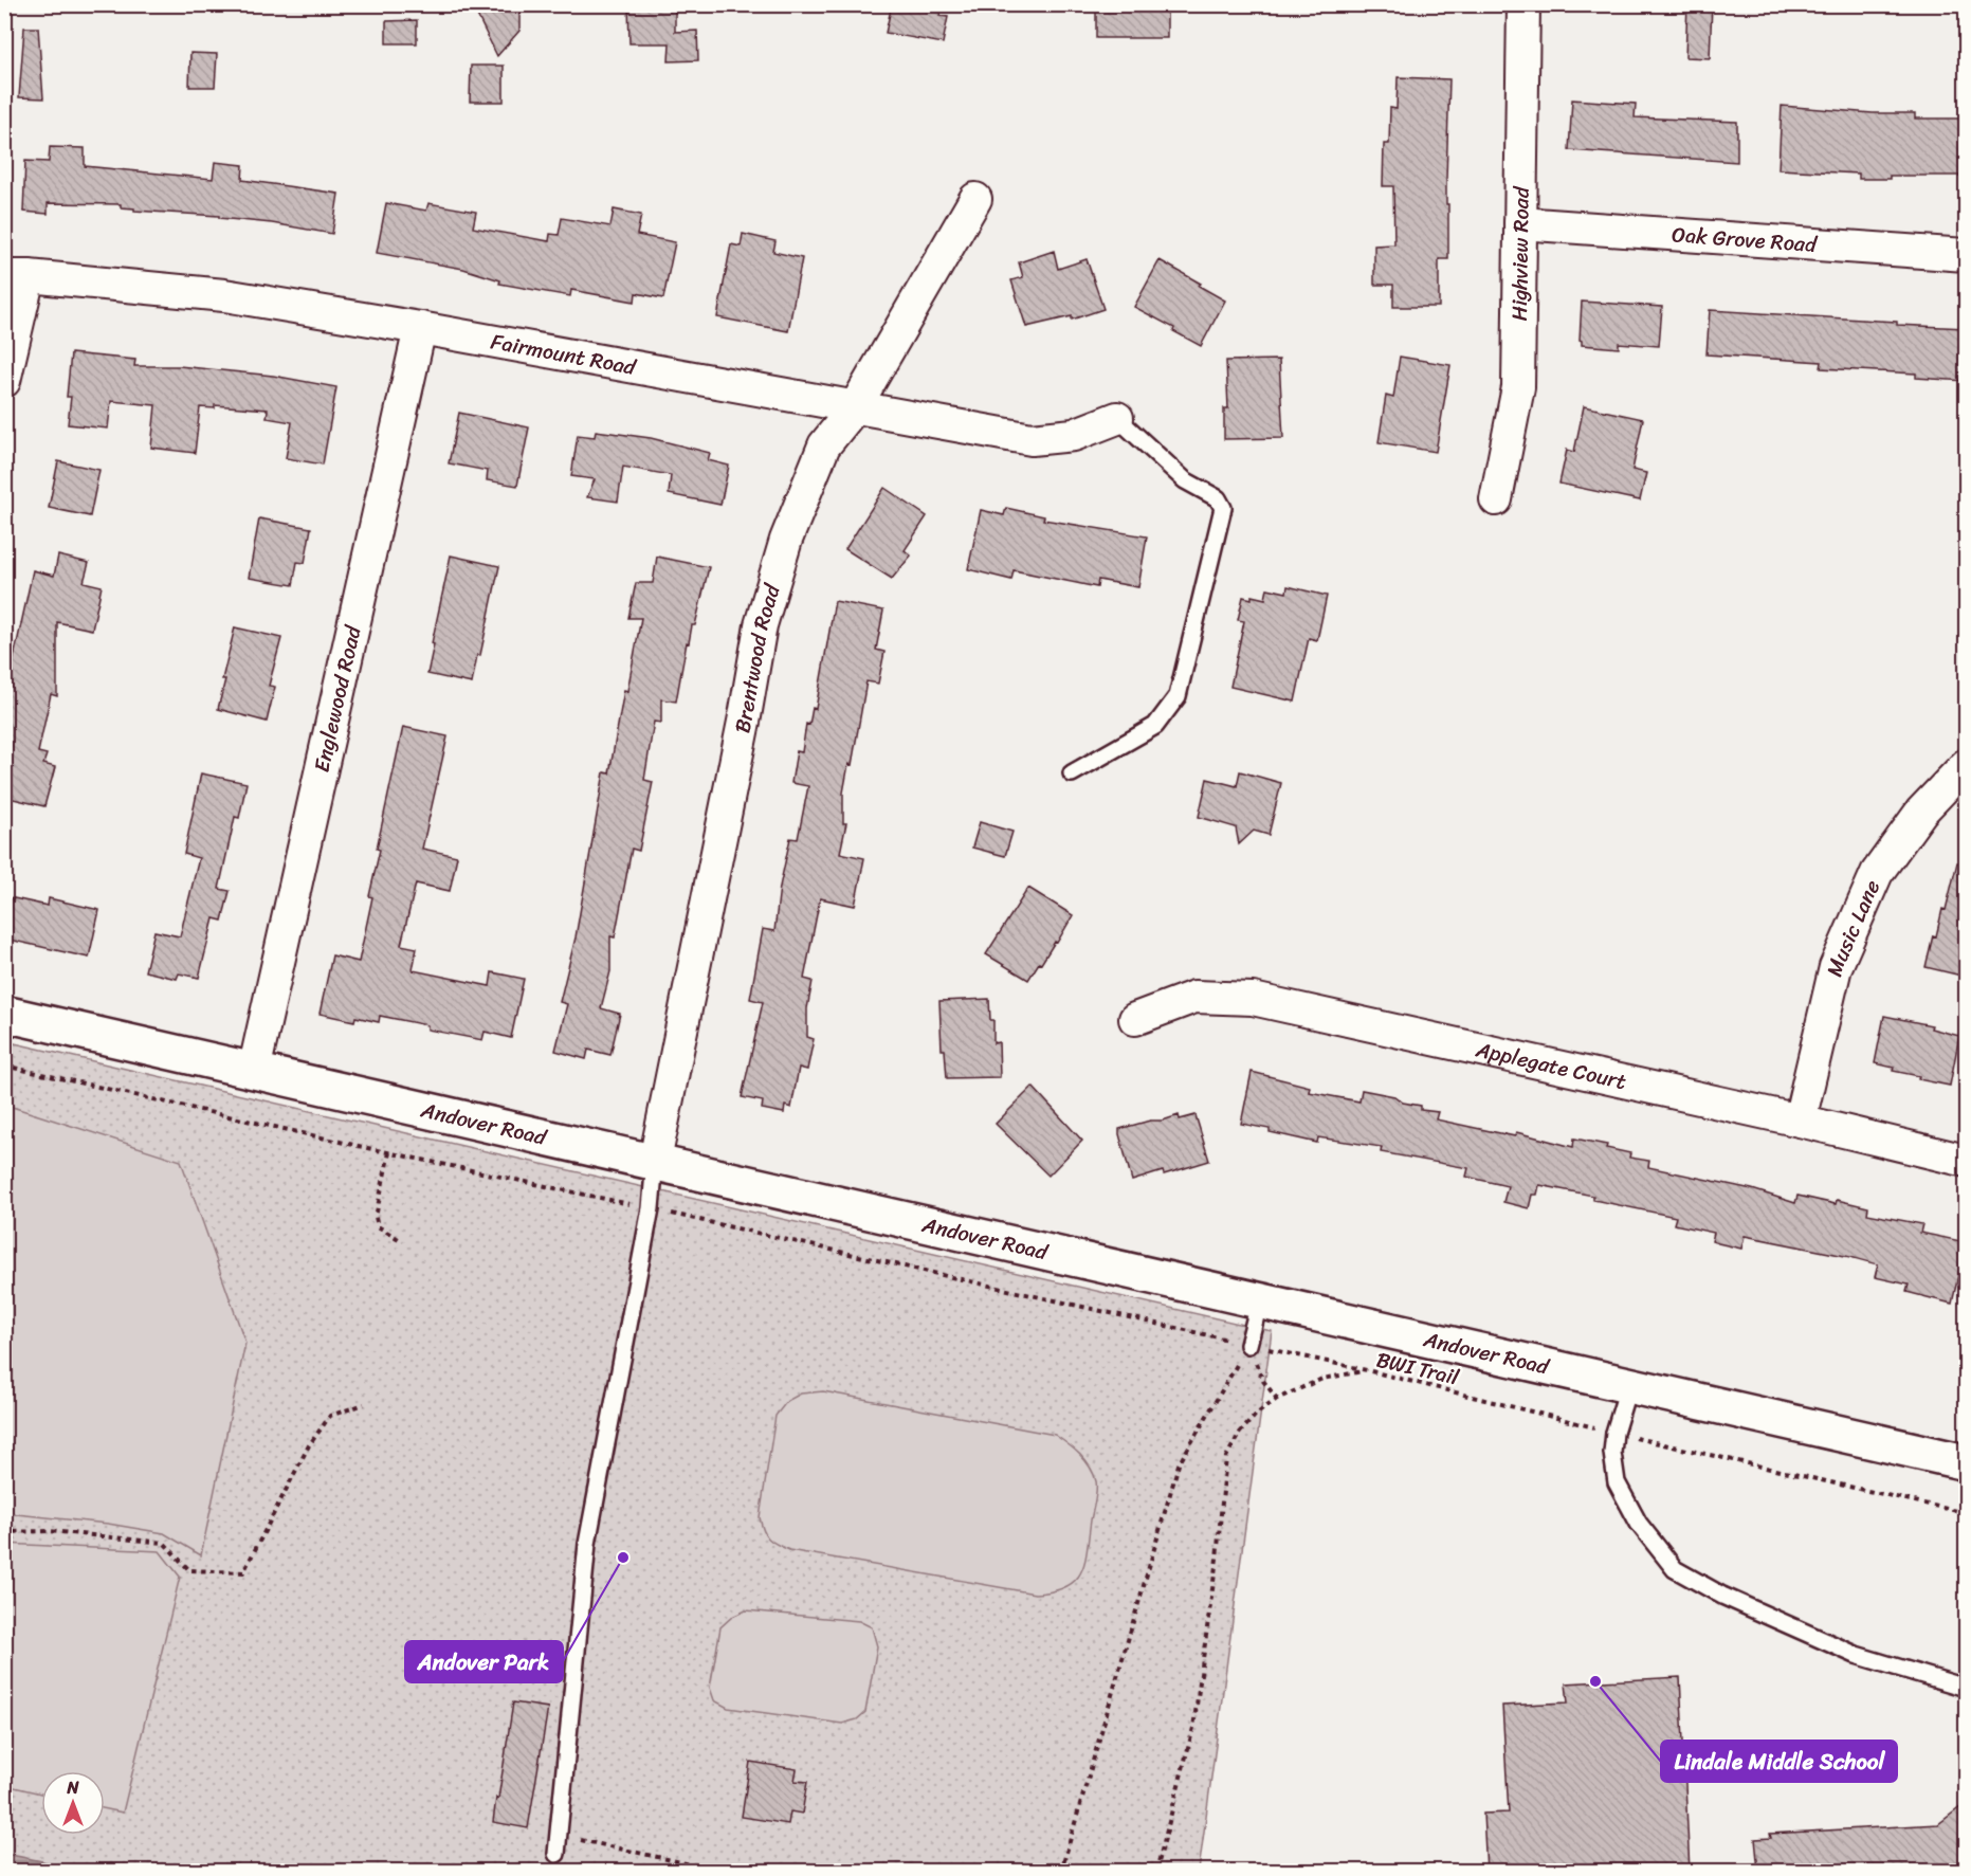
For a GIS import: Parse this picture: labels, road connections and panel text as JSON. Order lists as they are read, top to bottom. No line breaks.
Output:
{"streets":{"street":["Oak Grove Road","Highview Road","Fairmount Road","Brentwood Road","Englewood Road","Music Lane","Applegate Court","Andover Road"],"path":["BWI Trail"]},"crossings":[["Oak Grove Road","Highview Road"],["Fairmount Road","Brentwood Road"],["Fairmount Road","Englewood Road"],["Brentwood Road","Andover Road"],["Englewood Road","Andover Road"],["Music Lane","Applegate Court"]],"places":["Andover Park","Lindale Middle School"],"north":"top"}
